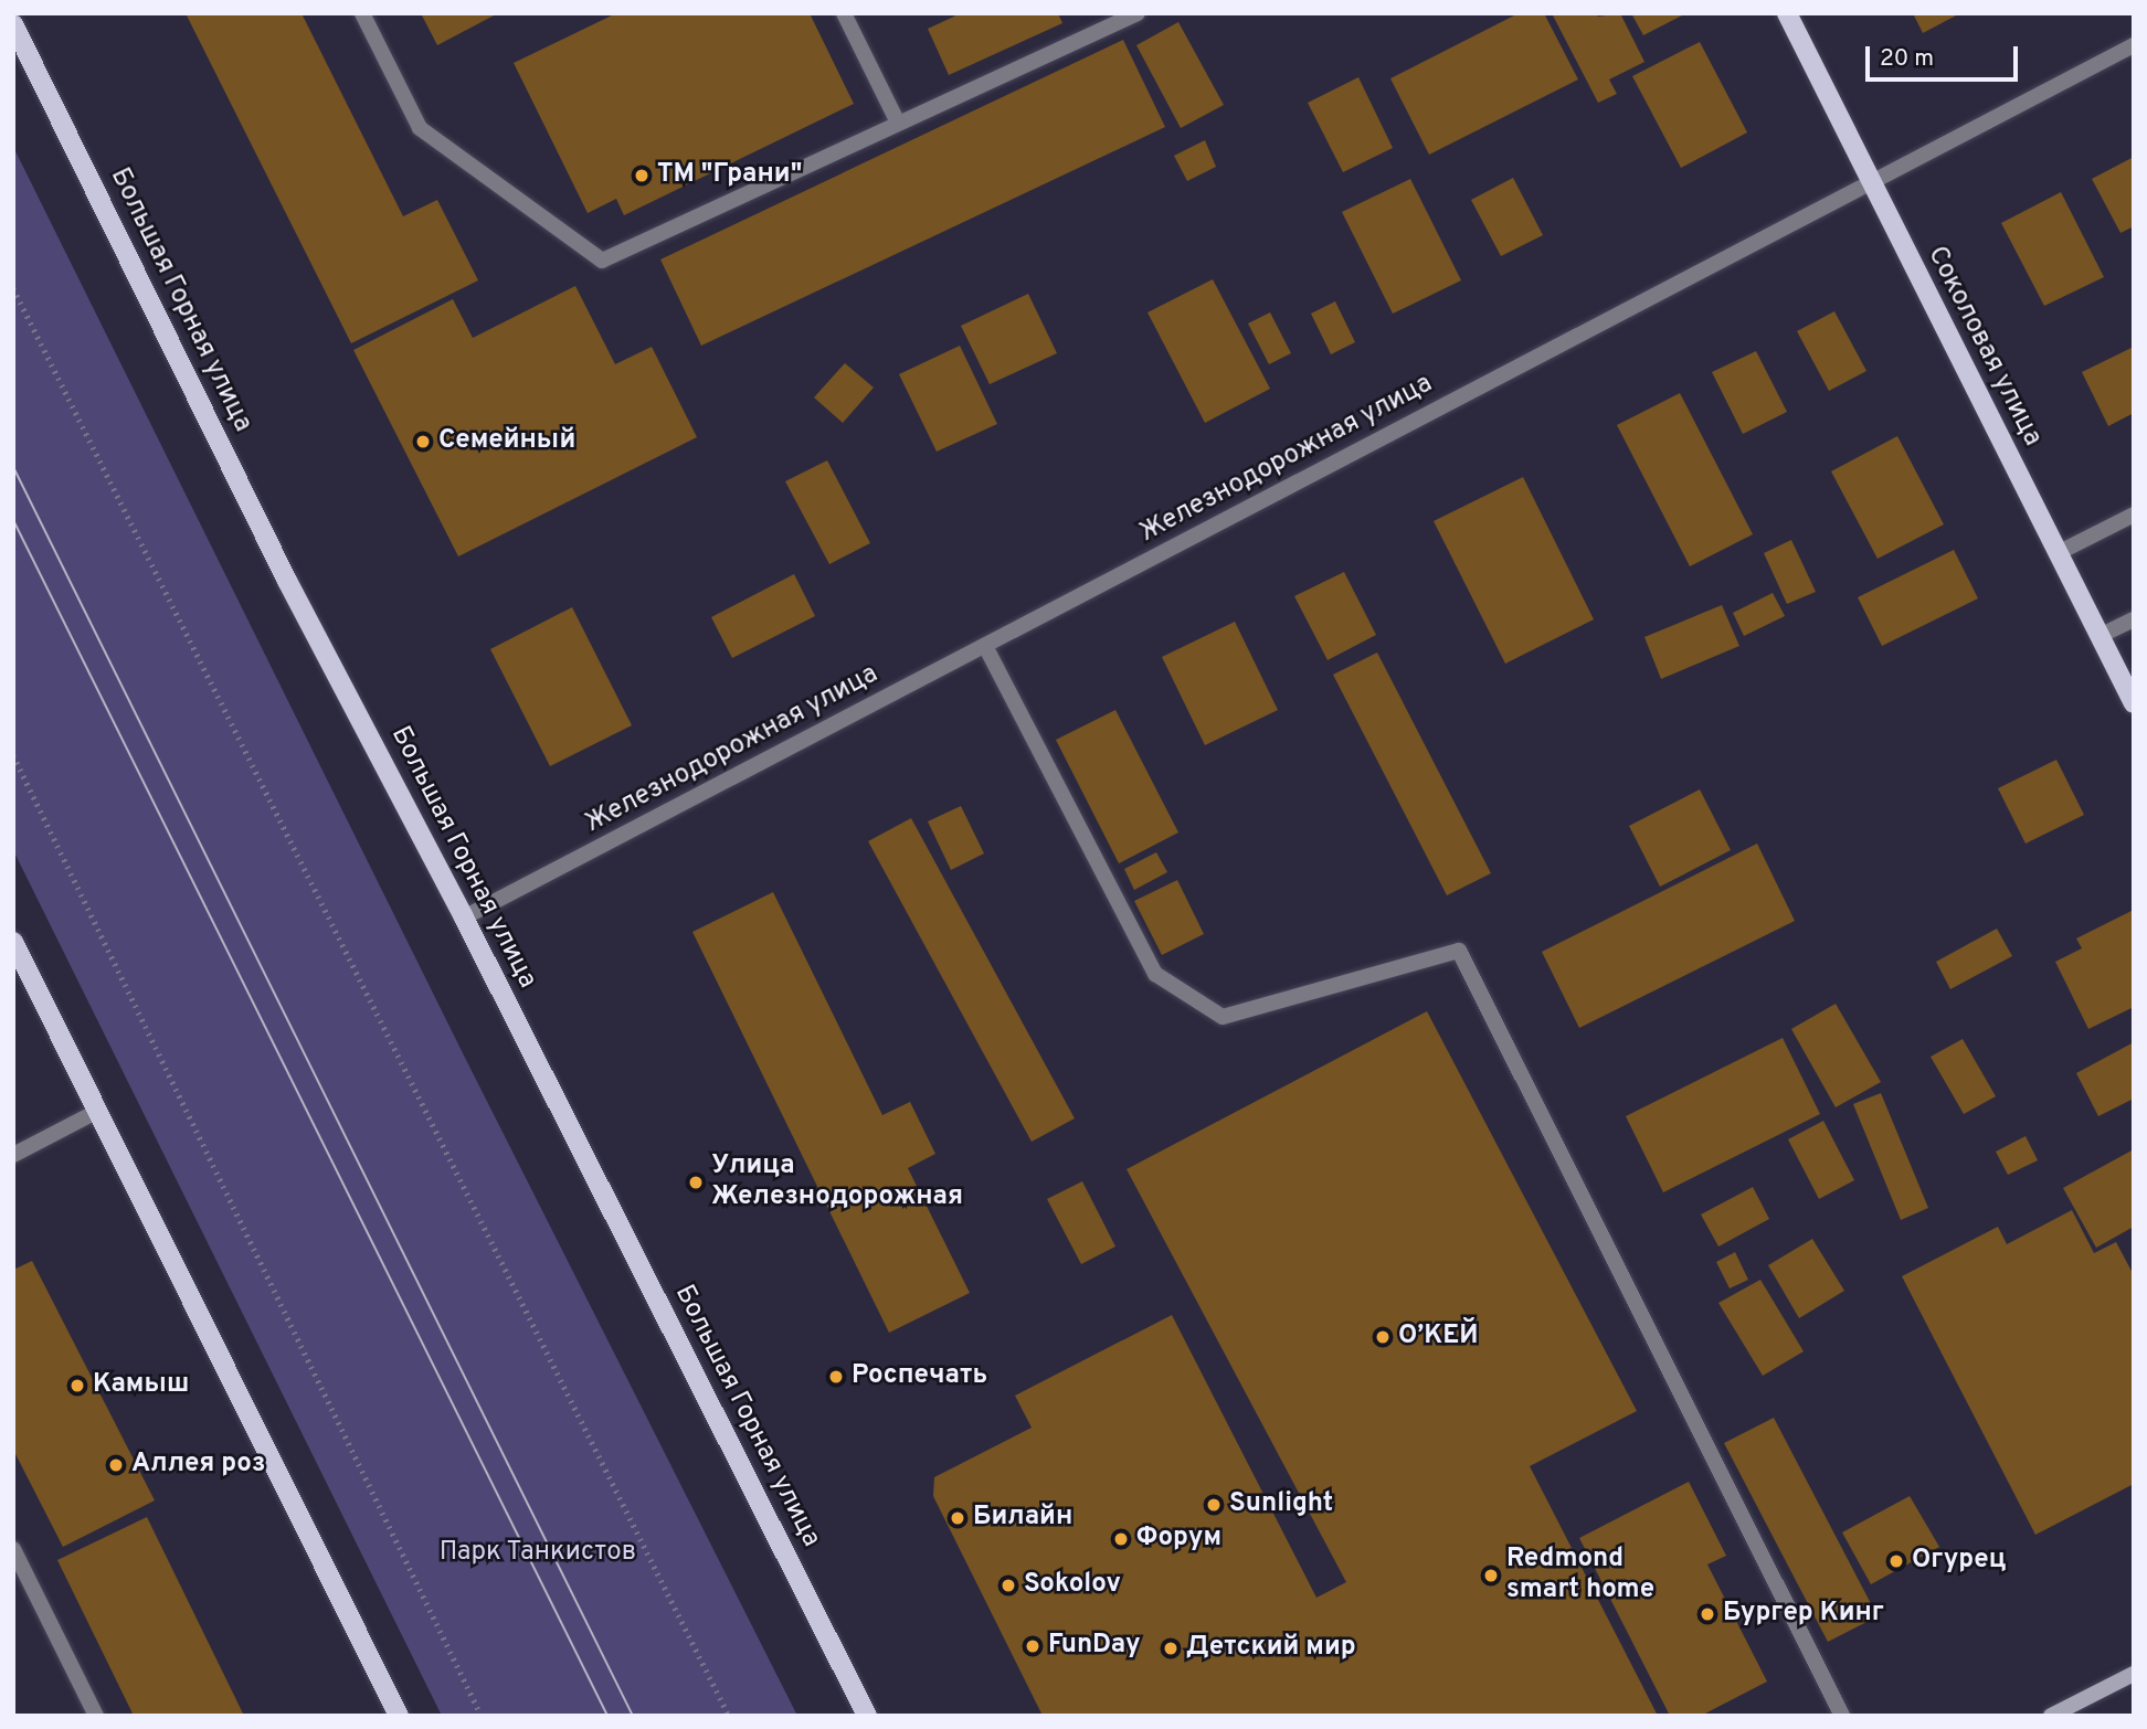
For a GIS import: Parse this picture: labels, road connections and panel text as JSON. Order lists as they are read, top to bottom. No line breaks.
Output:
{"streets":{"main road":["Большая Горная улица","Соколовая улица"],"street":["Железнодорожная улица"]},"crossings":[["Большая Горная улица","Железнодорожная улица"],["Соколовая улица","Железнодорожная улица"]],"parks":["Парк Танкистов"],"places":["ТМ \"Грани\"","Семейный","Улица Железнодорожная","О’КЕЙ","Роспечать","Камыш","Аллея роз","Sunlight","Билайн","Форум","Огурец","Redmond smart home","Sokolov","Бургер Кинг","FunDay","Детский мир"],"scale_bar":"20 m"}
